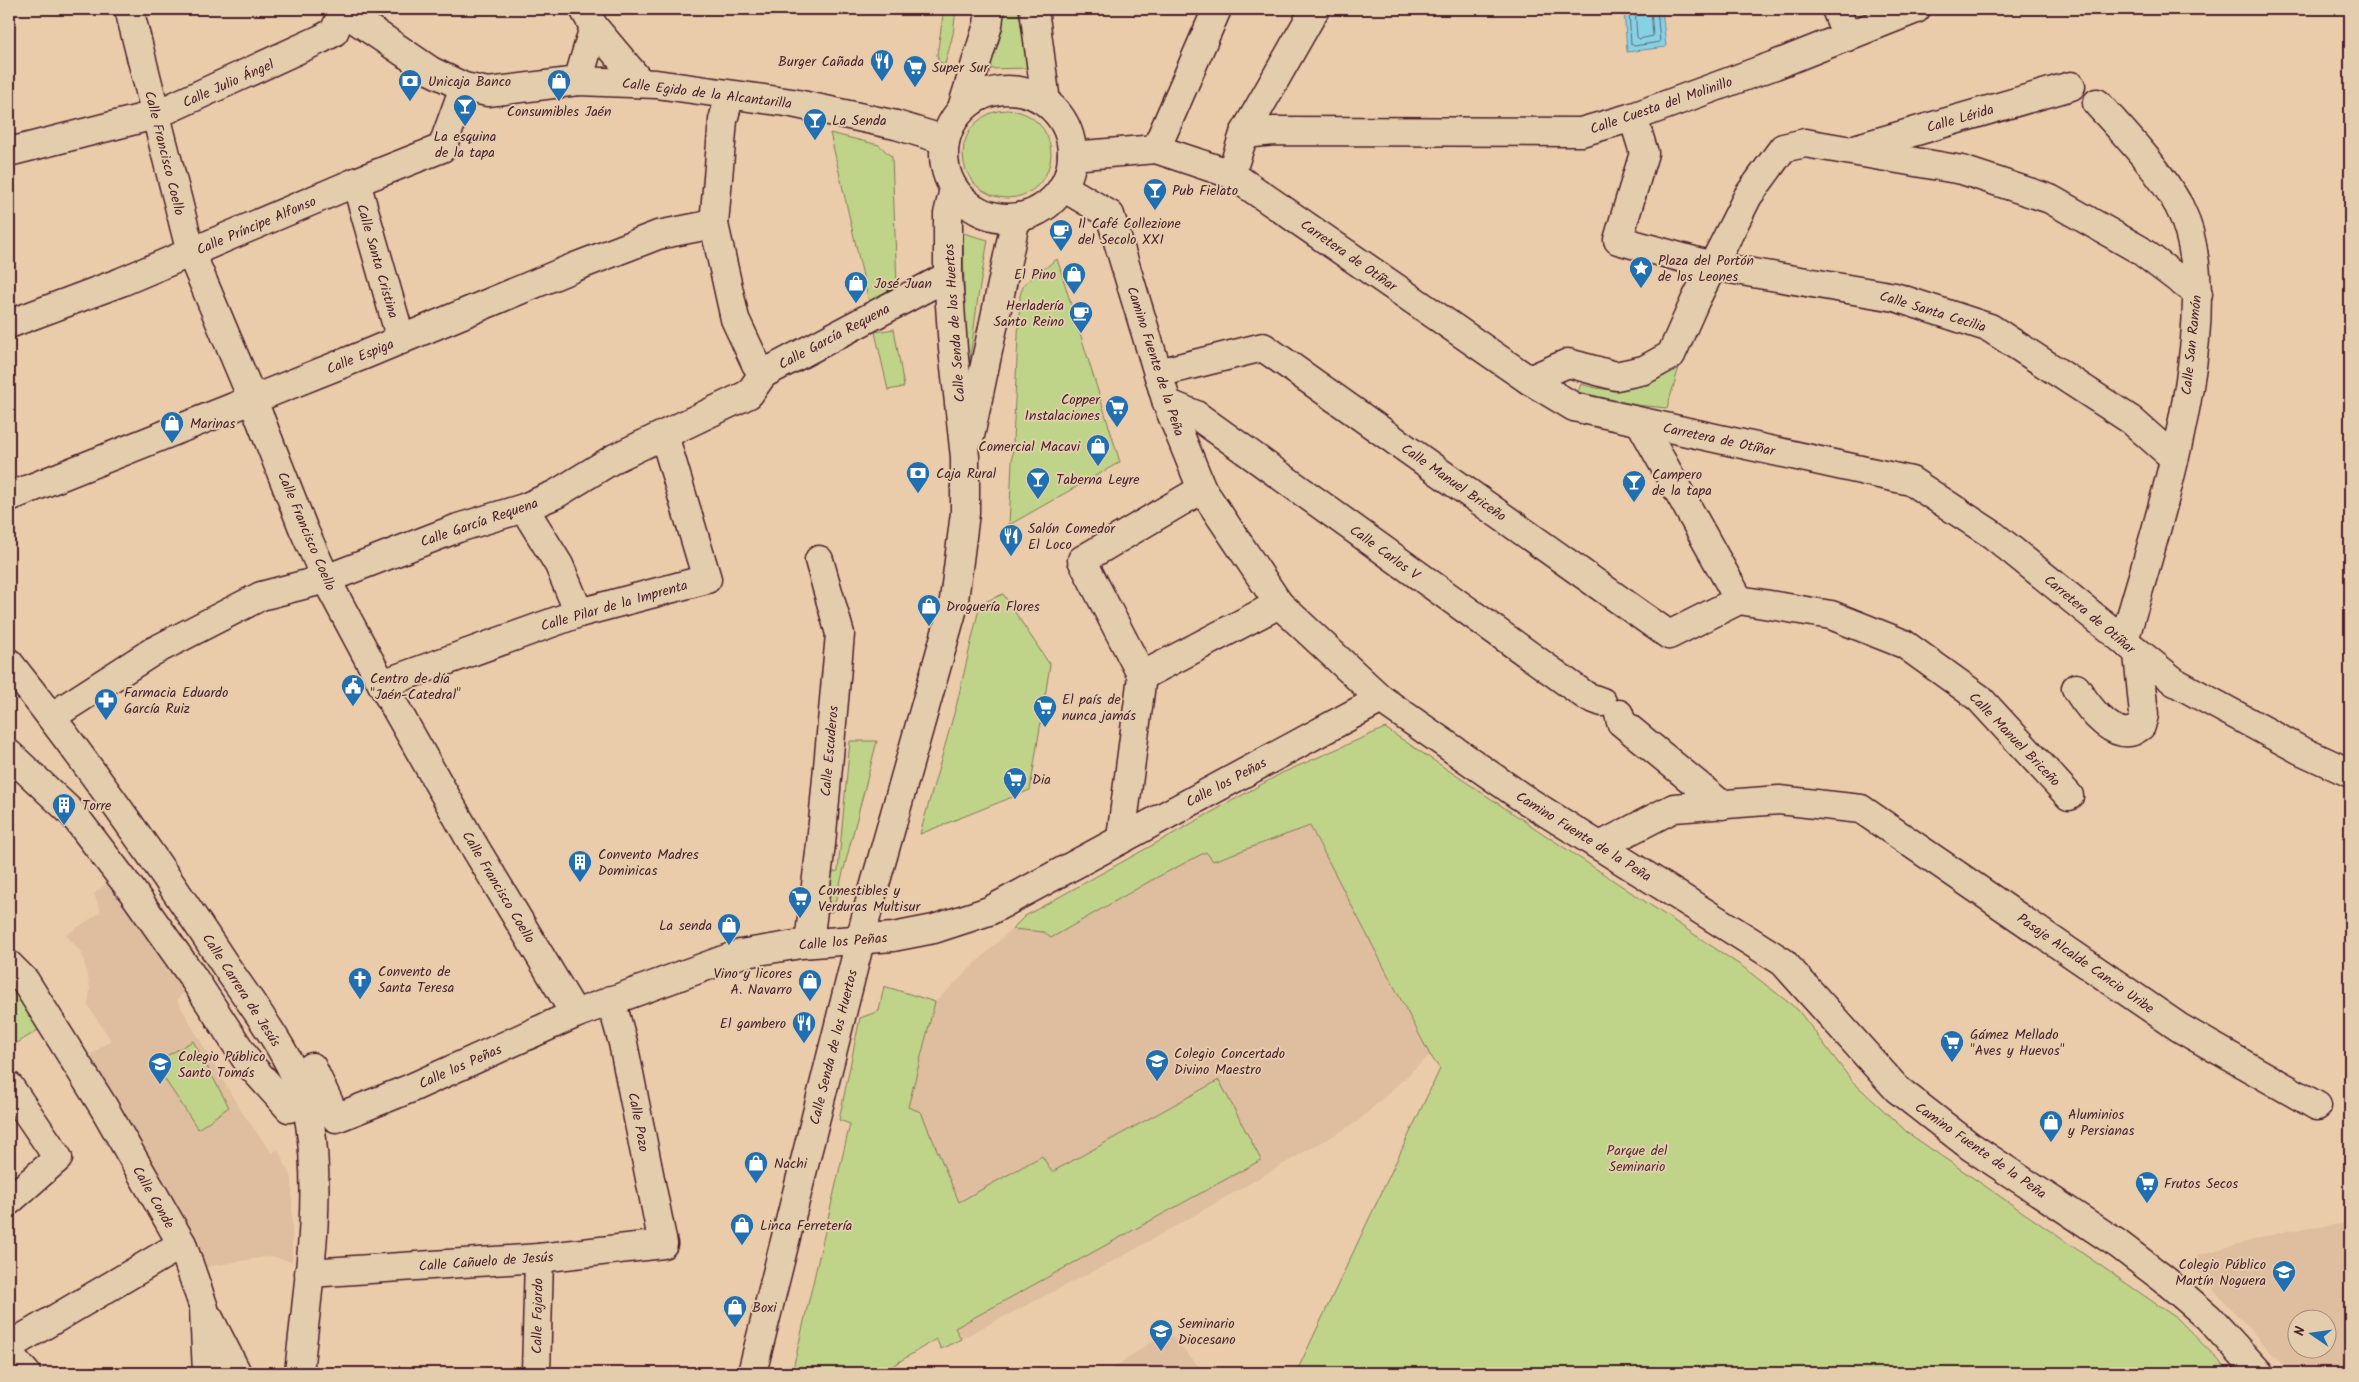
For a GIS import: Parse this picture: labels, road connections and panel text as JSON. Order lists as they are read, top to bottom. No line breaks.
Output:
{"streets":{"street":["Calle Julio Ángel","Calle Egido de la Alcantarilla","Calle Cuesta del Molinillo","Calle Lérida","Calle Francisco Coello","Calle Príncipe Alfonso","Carretera de Otíñar","Calle Santa Cristina","Calle Santa Cecilia","Calle Senda de los Huertos","Calle García Requena","Calle San Ramón","Calle Espiga","Camino Fuente de la Peña","Calle Manuel Briceño","Calle Carlos V","Calle Pilar de la Imprenta","Calle Escuderos","Calle los Peñas","Pasaje Alcalde Cancio Uribe","Calle Carrera de Jesús","Calle Pozo","Calle Conde","Calle Cañuelo de Jesús","Calle Fajardo"]},"crossings":[["Calle Julio Ángel","Calle Egido de la Alcantarilla"],["Calle Julio Ángel","Calle Francisco Coello"],["Calle Egido de la Alcantarilla","Calle Príncipe Alfonso"],["Calle Egido de la Alcantarilla","Carretera de Otíñar"],["Calle Egido de la Alcantarilla","Calle Senda de los Huertos"],["Calle Egido de la Alcantarilla","Camino Fuente de la Peña"],["Calle Francisco Coello","Calle Príncipe Alfonso"],["Calle Francisco Coello","Calle García Requena"],["Calle Francisco Coello","Calle Espiga"],["Calle Francisco Coello","Calle Pilar de la Imprenta"],["Calle Francisco Coello","Calle los Peñas"],["Calle Príncipe Alfonso","Calle Santa Cristina"],["Carretera de Otíñar","Calle Senda de los Huertos"],["Carretera de Otíñar","Calle San Ramón"],["Carretera de Otíñar","Camino Fuente de la Peña"],["Calle Santa Cristina","Calle Espiga"],["Calle Santa Cecilia","Calle San Ramón"],["Calle Senda de los Huertos","Calle García Requena"],["Calle Senda de los Huertos","Camino Fuente de la Peña"],["Calle Senda de los Huertos","Calle los Peñas"],["Calle García Requena","Calle Pilar de la Imprenta"],["Calle García Requena","Calle Carrera de Jesús"],["Camino Fuente de la Peña","Calle Manuel Briceño"],["Camino Fuente de la Peña","Calle Carlos V"],["Camino Fuente de la Peña","Calle los Peñas"],["Calle Carlos V","Pasaje Alcalde Cancio Uribe"],["Calle Escuderos","Calle los Peñas"],["Calle los Peñas","Calle Pozo"],["Calle Carrera de Jesús","Calle Cañuelo de Jesús"],["Calle Pozo","Calle Cañuelo de Jesús"],["Calle Cañuelo de Jesús","Calle Fajardo"]],"parks":["Parque del Seminario"],"places":{"restaurant":["Burger Cañada","Salón Comedor El Loco","El gambero"],"supermarket":["Super Sur","Copper Instalaciones","El país de nunca jamás","Dia","Comestibles y Verduras Multisur","Gámez Mellado \"Aves y Huevos\"","Frutos Secos"],"bank":["Unicaja Banco","Caja Rural"],"shop":["Consumibles Jaén","El Pino","José Juan","Marinas","Comercial Macavi","Droguería Flores","La senda","Vino y licores A. Navarro","Aluminios y Persianas","Nachi","Linca Ferretería","Boxi"],"bar":["La esquina de la tapa","La Senda","Pub Fielato","Taberna Leyre","Campero de la tapa"],"cafe":["Il Café Collezione del Secolo XXI","Herladería Santo Reino"],"place":["Plaza del Portón de los Leones"],"public building":["Centro de día \"Jaén-Catedral\""],"pharmacy":["Farmacia Eduardo García Ruiz"],"building":["Torre","Convento Madres Dominicas"],"church":["Convento de Santa Teresa"],"school or university":["Colegio Concertado Divino Maestro","Colegio Público Santo Tomás","Colegio Público Martín Noguera","Seminario Diocesano"]},"north":"left"}
